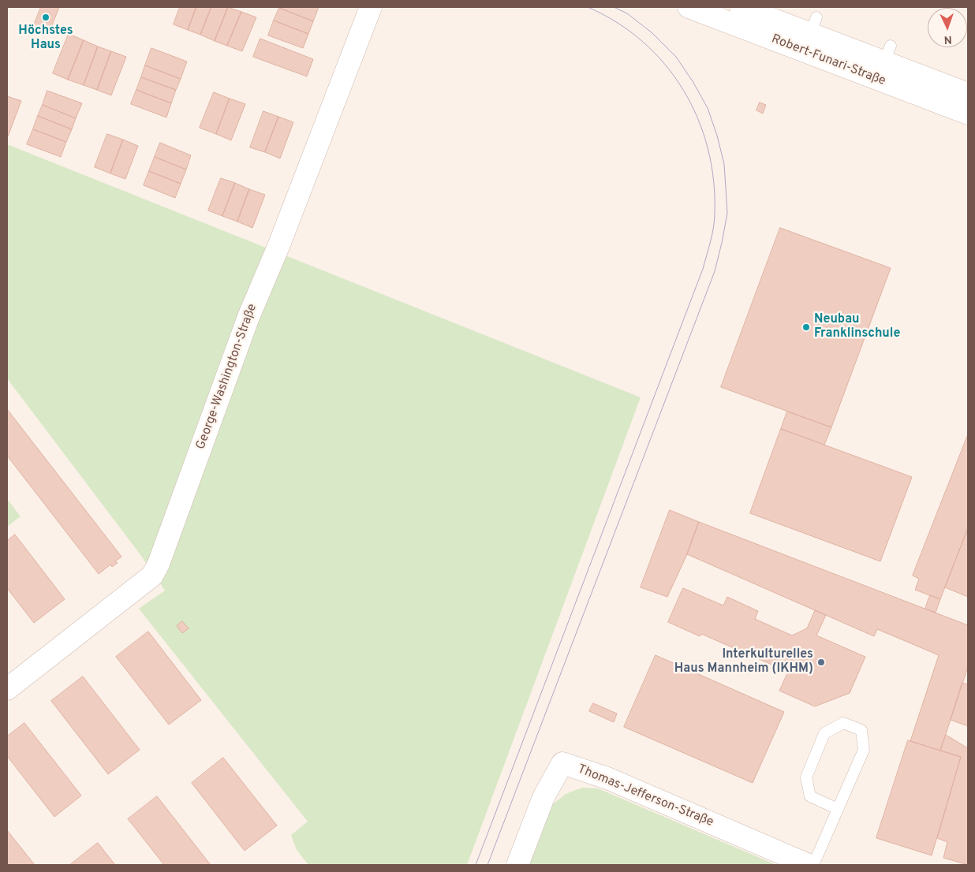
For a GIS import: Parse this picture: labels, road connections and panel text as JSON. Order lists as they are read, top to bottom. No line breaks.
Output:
{"streets":{"street":["Robert-Funari-Straße","George-Washington-Straße","Thomas-Jefferson-Straße"]},"places":["Höchstes Haus","Neubau Franklinschule","Interkulturelles Haus Mannheim (IKHM)"],"north":"bottom"}
